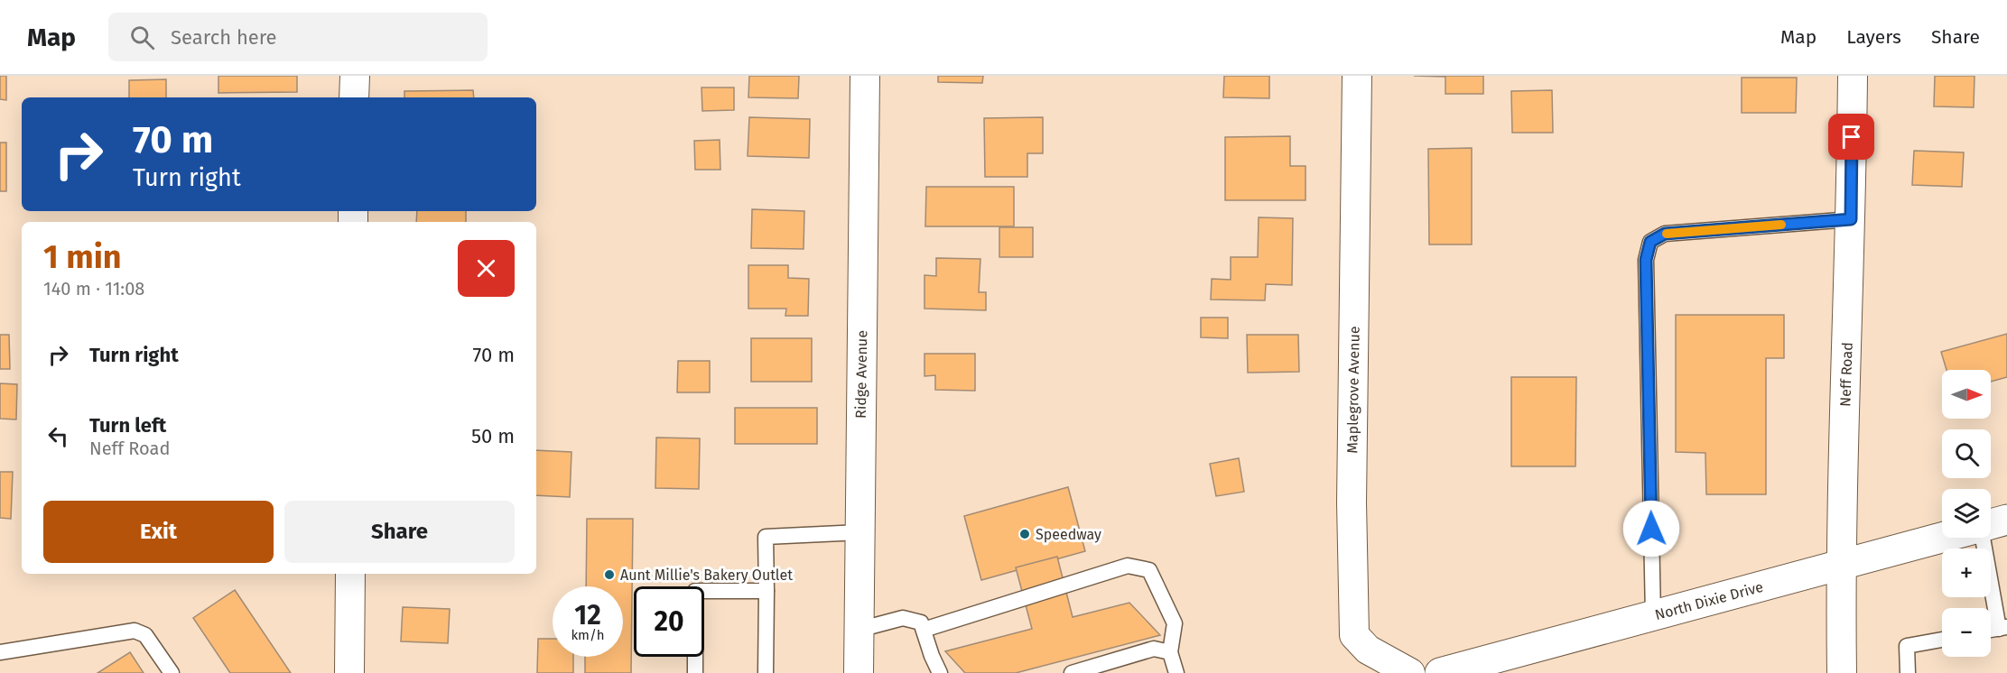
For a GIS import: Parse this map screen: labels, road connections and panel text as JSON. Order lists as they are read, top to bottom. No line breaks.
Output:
{"streets":{"main road":["North Dixie Drive"],"street":["Ridge Avenue","Neff Road","Maplegrove Avenue"]},"crossings":[["Neff Road","North Dixie Drive"]],"places":["Speedway","Aunt Millie's Bakery Outlet"],"north":"right","page":{"header":"Map","search":"Search here","nav":["Map","Layers","Share"],"turn":["70 m","Turn right"],"heading":["1 min","140 m · 11:08"],"list":[{"name":"Turn right","value":"70 m"},{"name":"Turn left","note":"Neff Road","value":"50 m"}],"map_buttons":["+","−"],"buttons":["Exit","Share"],"speed":"12 km/h","limit":"20"}}
